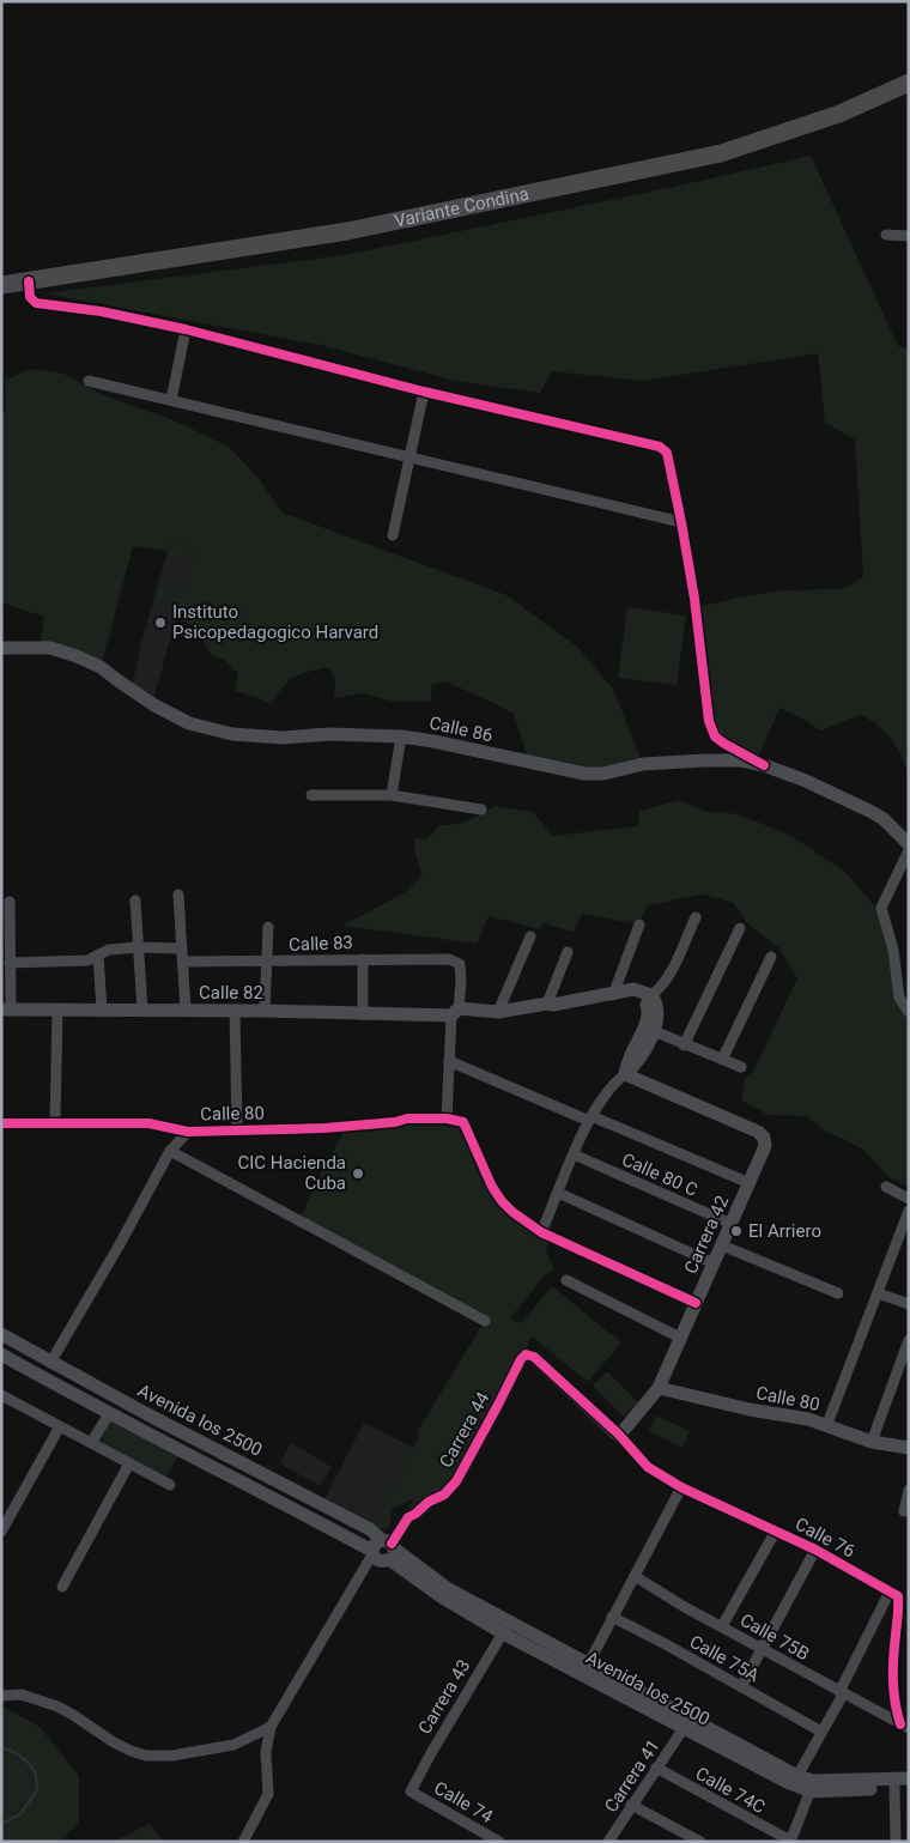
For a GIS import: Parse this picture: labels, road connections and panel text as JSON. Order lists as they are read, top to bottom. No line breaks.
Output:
{"streets":{"highway":["Variante Condina"],"main road":["Calle 86","Calle 82","Calle 80","Carrera 42","Avenida los 2500","Carrera 44","Calle 76"],"street":["Calle 83","Calle 80 C","Calle 75B","Calle 75A","Carrera 43","Carrera 41","Calle 74C","Calle 74"]},"crossings":[["Calle 83","Calle 82"],["Calle 80","Carrera 42"],["Calle 80 C","Carrera 42"],["Carrera 42","Calle 76"],["Avenida los 2500","Carrera 44"],["Avenida los 2500","Carrera 43"],["Avenida los 2500","Carrera 41"],["Carrera 44","Calle 76"],["Carrera 43","Calle 74"],["Carrera 41","Calle 74C"]],"places":["Instituto Psicopedagogico Harvard","CIC Hacienda Cuba","El Arriero"]}
